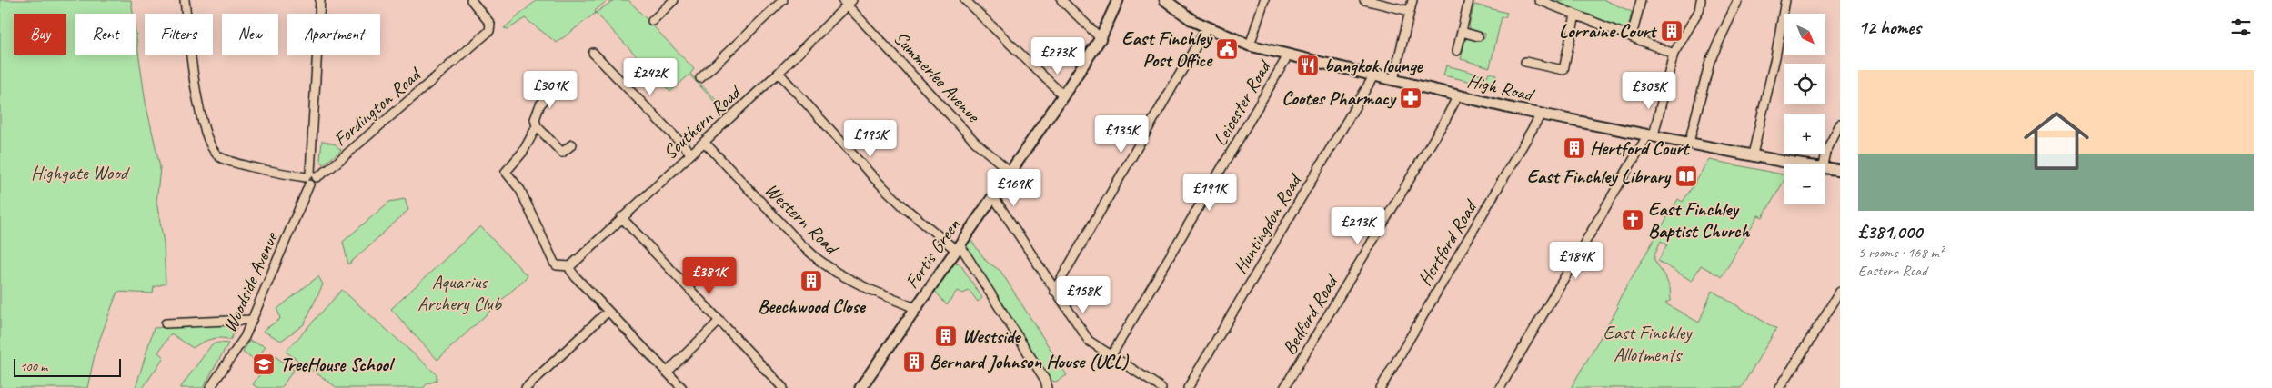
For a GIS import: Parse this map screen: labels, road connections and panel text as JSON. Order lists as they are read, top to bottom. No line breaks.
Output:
{"streets":{"main road":["High Road","Fortis Green"],"street":["Summerlee Avenue","Leicester Road","Fordington Road","Southern Road","Western Road","Huntingdon Road","Hertford Road","Woodside Avenue","Bedford Road"]},"crossings":[["Summerlee Avenue","Southern Road"],["Summerlee Avenue","Fortis Green"],["High Road","Leicester Road"],["High Road","Huntingdon Road"],["High Road","Hertford Road"],["High Road","Bedford Road"],["Fordington Road","Woodside Avenue"],["Southern Road","Western Road"],["Western Road","Fortis Green"]],"parks":["Highgate Wood","Aquarius Archery Club","East Finchley Allotments"],"places":{"building":["Lorraine Court","Hertford Court","Beechwood Close","Westside","Bernard Johnson House (UCL)"],"public building":["East Finchley Post Office"],"restaurant":["bangkok lounge"],"pharmacy":["Cootes Pharmacy"],"library":["East Finchley Library"],"church":["East Finchley Baptist Church"],"school or university":["TreeHouse School"]},"scale_bar":"100 m","north":"bottom right","page":{"heading":"12 homes","map_buttons":["+","−"],"chip":["Buy","Rent","Filters","New","Apartment"],"price":["£273K","£242K","£301K","£303K","£135K","£195K","£169K","£191K","£213K","£184K","£381K","£158K"],"list":[{"name":"£381,000","note":"5 rooms · 168 m² · Eastern Road"}],"scale":"100 m"}}
